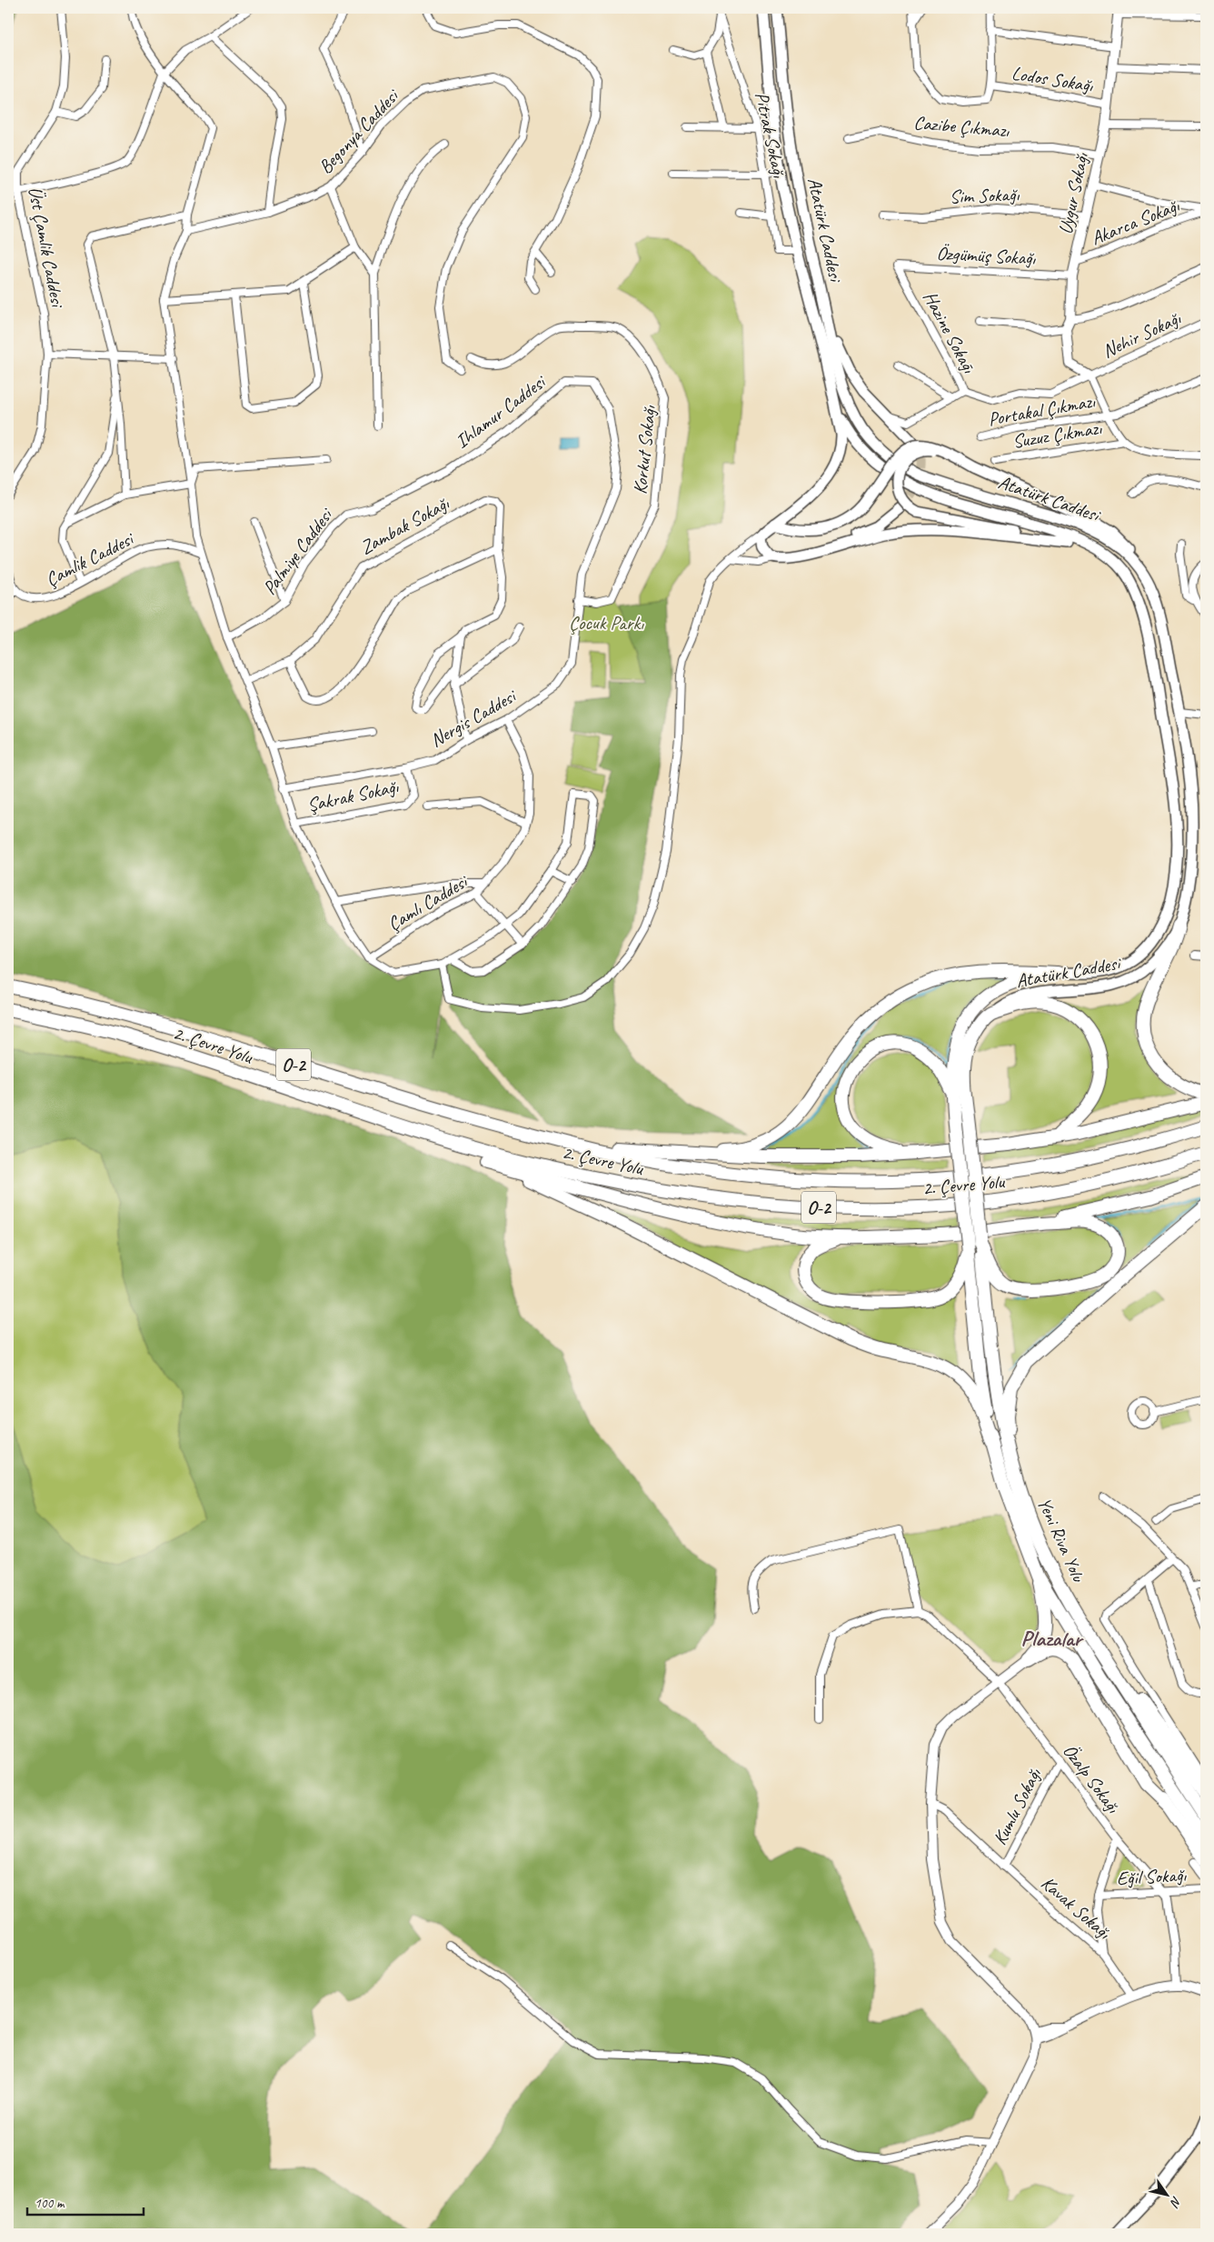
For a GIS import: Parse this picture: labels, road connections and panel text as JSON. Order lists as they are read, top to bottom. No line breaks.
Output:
{"streets":{"highway":["Atatürk Caddesi","2. Çevre Yolu","O-2","Yeni Riva Yolu"],"street":["Lodos Sokağı","Cazibe Çıkmazı","Begonya Caddesi","Pıtrak Sokağı","Uygur Sokağı","Sim Sokağı","Akarca Sokağı","Üst Çamlik Caddesi","Özgümüş Sokağı","Hazine Sokaḡı","Nehir Sokağı","Portakal Çıkmazı","Ihlamur Caddesi","Suzuz Çıkmazı","Korkut Sokağı","Zambak Sokağı","Palmiye Caddesi","Çamlik Caddesi","Nergis Caddesi","Şakrak Sokağı","Çamlı Caddesi","Özalp Sokağı","Kumlu Sokağı","Eğil Sokağı","Kavak Sokağı"]},"crossings":[["Lodos Sokağı","Uygur Sokağı"],["Cazibe Çıkmazı","Uygur Sokağı"],["Pıtrak Sokağı","Atatürk Caddesi"],["Uygur Sokağı","Sim Sokağı"],["Uygur Sokağı","Akarca Sokağı"],["Uygur Sokağı","Özgümüş Sokağı"],["Atatürk Caddesi","Yeni Riva Yolu"],["Özgümüş Sokağı","Hazine Sokaḡı"],["Hazine Sokaḡı","Nehir Sokağı"],["Ihlamur Caddesi","Korkut Sokağı"],["Ihlamur Caddesi","Palmiye Caddesi"],["Ihlamur Caddesi","Nergis Caddesi"],["Korkut Sokağı","Nergis Caddesi"],["Nergis Caddesi","Şakrak Sokağı"],["Nergis Caddesi","Çamlı Caddesi"],["Özalp Sokağı","Kumlu Sokağı"],["Özalp Sokağı","Eğil Sokağı"],["Kumlu Sokağı","Kavak Sokağı"]],"districts":["Plazalar"],"parks":["Çocuk Parkı"],"scale_bar":"100 m","north":"bottom right"}
